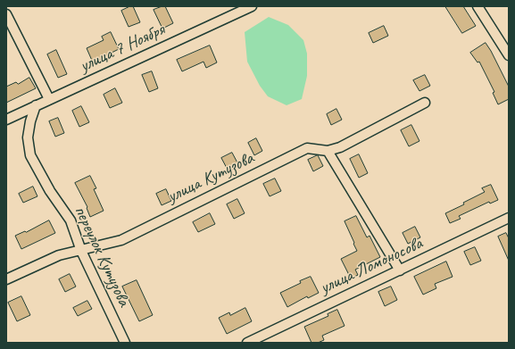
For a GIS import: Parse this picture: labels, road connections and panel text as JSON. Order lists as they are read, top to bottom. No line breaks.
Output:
{"streets":{"street":["улица 7 Ноября","улица Кутузова","переулок Кутузова","улица Ломоносова"]},"crossings":[["улица 7 Ноября","переулок Кутузова"],["улица Кутузова","переулок Кутузова"]]}
